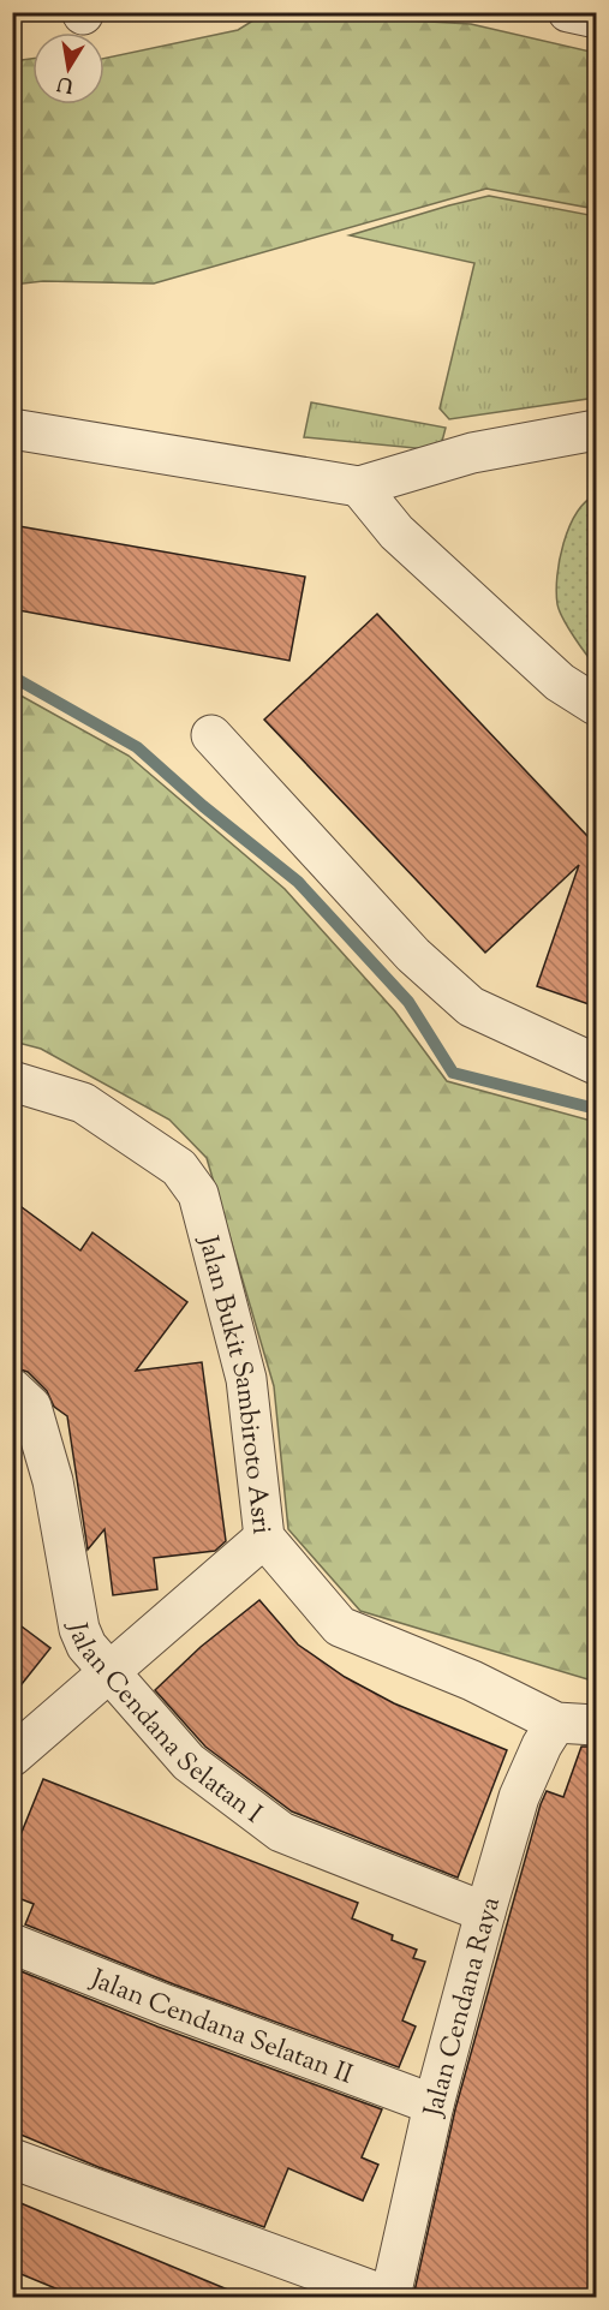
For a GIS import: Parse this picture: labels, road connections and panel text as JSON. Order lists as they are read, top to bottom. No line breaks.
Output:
{"streets":{"street":["Jalan Bukit Sambiroto Asri","Jalan Cendana Selatan I","Jalan Cendana Raya","Jalan Cendana Selatan II"]},"crossings":[["Jalan Bukit Sambiroto Asri","Jalan Cendana Raya"],["Jalan Cendana Selatan I","Jalan Cendana Raya"],["Jalan Cendana Raya","Jalan Cendana Selatan II"]],"north":"bottom"}
